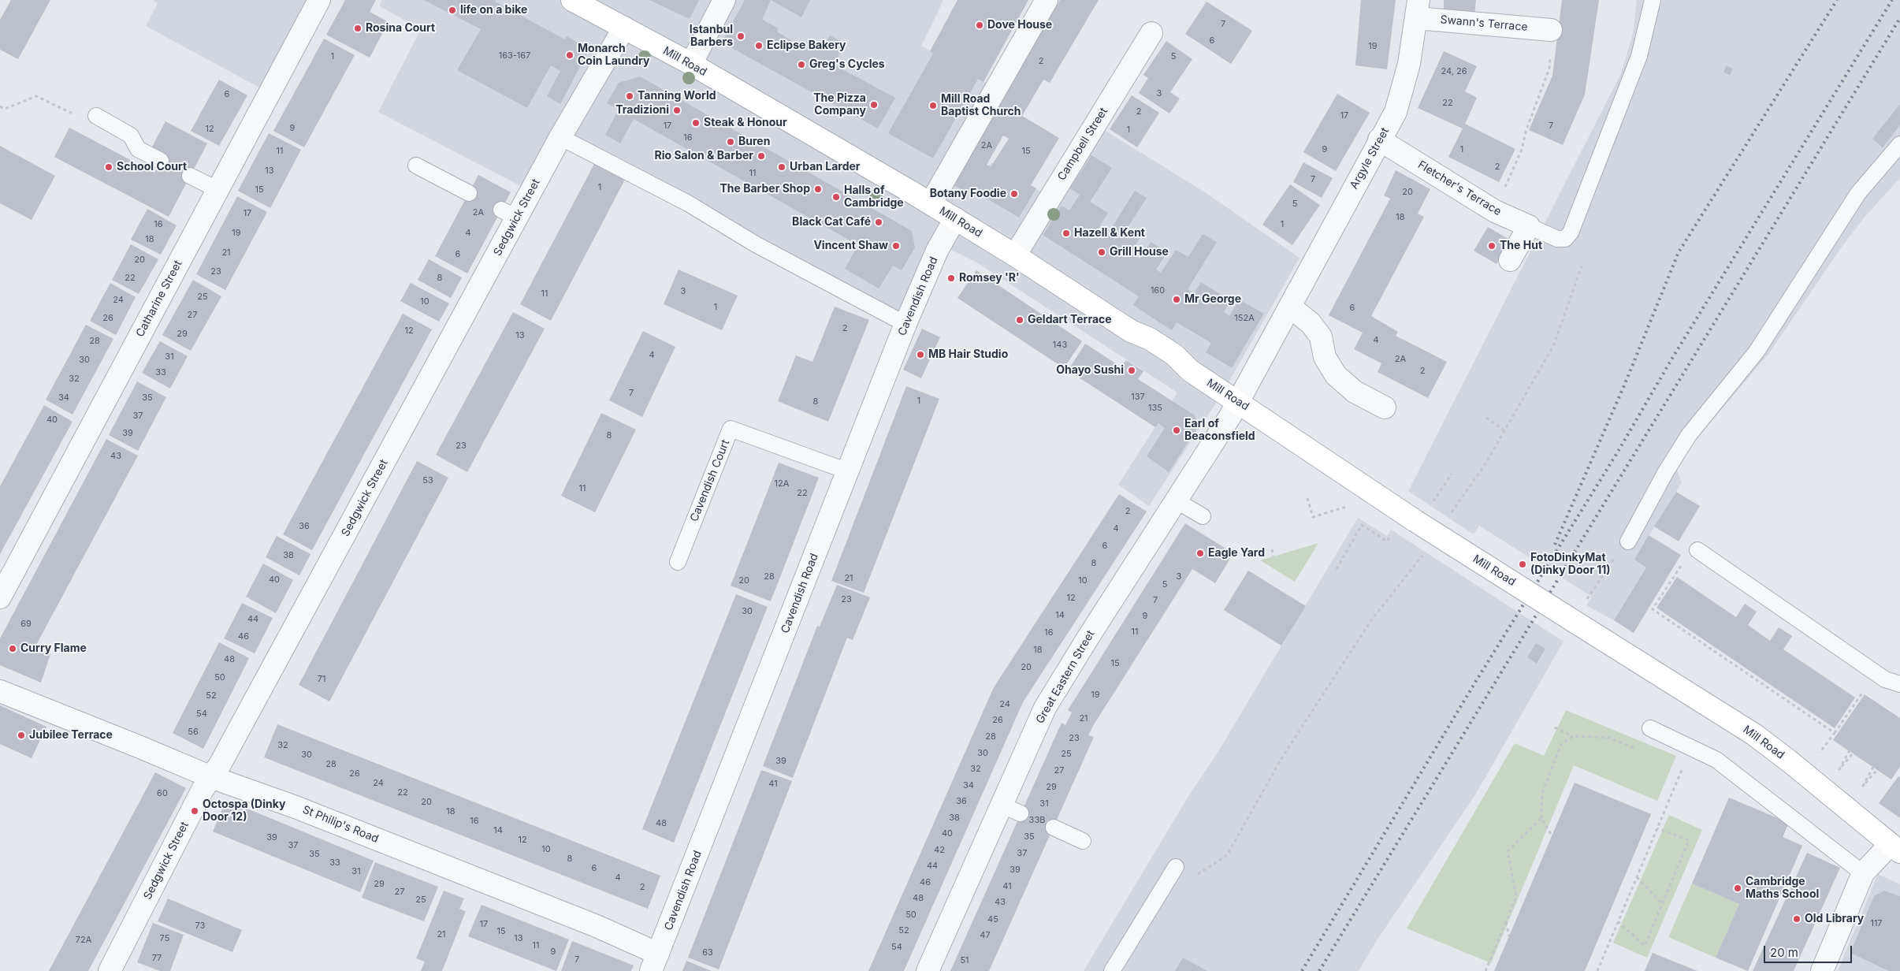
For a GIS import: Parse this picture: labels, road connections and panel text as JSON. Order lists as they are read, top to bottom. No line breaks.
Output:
{"streets":{"street":["Swann's Terrace","Mill Road","Campbell Street","Argyle Street","Fletcher's Terrace","Sedgwick Street","Cavendish Road","Catharine Street","Great Eastern Street","St Philip's Road"],"lane":["Cavendish Court"]},"crossings":[["Swann's Terrace","Argyle Street"],["Mill Road","Campbell Street"],["Mill Road","Argyle Street"],["Mill Road","Sedgwick Street"],["Mill Road","Cavendish Road"],["Mill Road","Great Eastern Street"],["Argyle Street","Fletcher's Terrace"],["Argyle Street","Great Eastern Street"],["Sedgwick Street","St Philip's Road"],["Cavendish Road","Cavendish Court"],["Cavendish Road","St Philip's Road"]],"places":["life on a bike","Dove House","Rosina Court","Istanbul Barbers","Eclipse Bakery","Monarch Coin Laundry","Greg's Cycles","Tanning World","The Pizza Company","Mill Road Baptist Church","Tradizioni","Steak & Honour","Buren","Rio Salon & Barber","School Court","Urban Larder","The Barber Shop","Botany Foodie","Halls of Cambridge","Black Cat Café","Hazell & Kent","Vincent Shaw","The Hut","Grill House","Romsey 'R'","Mr George","Geldart Terrace","MB Hair Studio","Ohayo Sushi","Earl of Beaconsfield","Eagle Yard","FotoDinkyMat (Dinky Door 11)","Curry Flame","Jubilee Terrace","Octospa (Dinky Door 12)","Cambridge Maths School","Old Library"],"house_numbers":["7","6","19","163-167","1","5","2","24, 26","3","6","22","2","17","17","7","9","12","1","16","2A","9","1","11","15","2","13","11","7","1","15","20","5","2A","17","18","16","1","19","4","18","21","6","20","23","22","8","160","3","11","25","24","10","1","6","27","26","152A","2","12","29","13","4","28","143","4","31","2A","30","2","33","32","7","137","34","35","1","8","135","37","40","39","8","23","43","53","12A","11","22","2","36","4","6","38","8","28","3","21","40","20","10","5","12","23","7","30","14","9","44","69","11","16","46","18","48","15","20","50","71","19","52","24","54","21","26","56","28","23","32","30","25","30","39","28","32","27","26","24","41","34","29","22","60","36","20","31","18","38","33B","16","48","14","40","35","39","12","37","10","42","37","35","8","33","44","6","39","31","4","46","29","41","2","27","48","25","43","50","45","117","17","73","52","15","21","47","75","13","72A","11","54","9","63","77","7","51"],"scale_bar":"20 m"}
